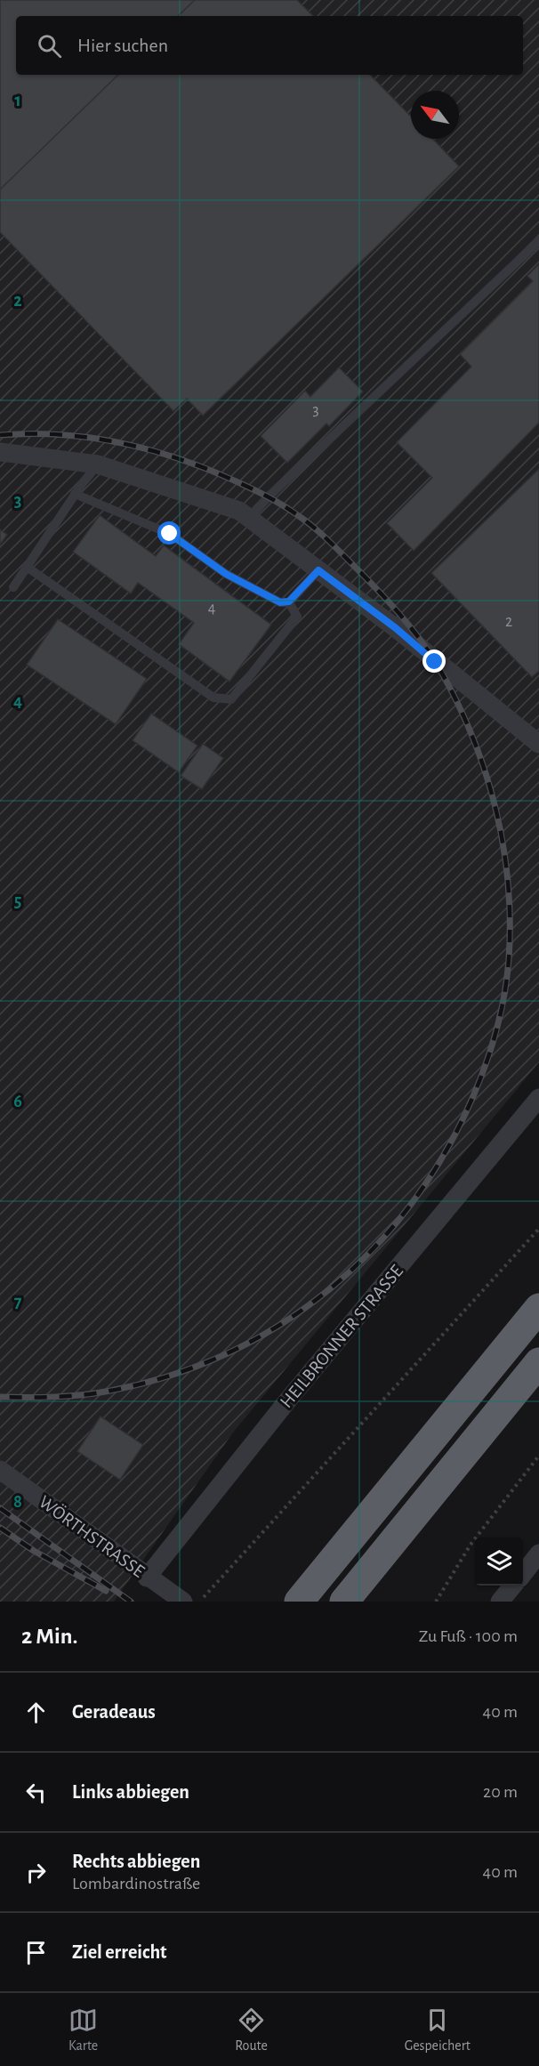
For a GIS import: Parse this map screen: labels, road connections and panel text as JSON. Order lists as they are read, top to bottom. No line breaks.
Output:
{"streets":{"street":["HEILBRONNER STRASSE","WÖRTHSTRASSE"]},"crossings":[["HEILBRONNER STRASSE","WÖRTHSTRASSE"]],"house_numbers":["3","4","2"],"north":"top left","page":{"search":"Hier suchen","heading":["2 Min.","Zu Fuß · 100 m"],"list":[["Geradeaus","40 m"],["Links abbiegen","20 m"],["Rechts abbiegen","Lombardinostraße","40 m"],"Ziel erreicht"],"nav":["Karte","Route","Gespeichert"]},"grid":{"rows":["1","2","3","4","5","6","7","8"]}}
